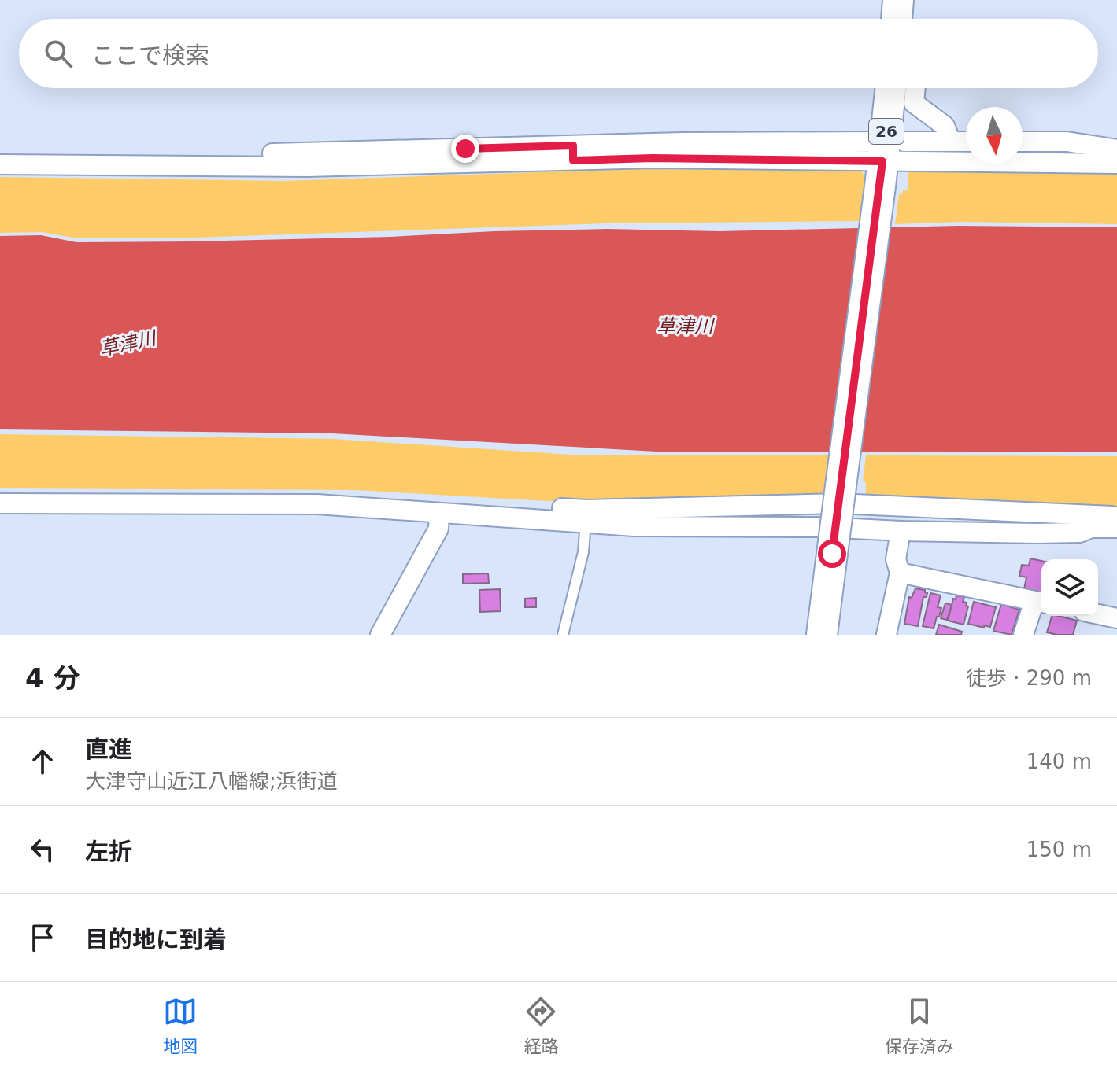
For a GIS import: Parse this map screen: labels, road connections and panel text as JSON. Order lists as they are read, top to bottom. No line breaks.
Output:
{"streets":{"main road":["26"]},"water":["草津川"],"north":"bottom","page":{"search":"ここで検索","heading":["4 分","徒歩 · 290 m"],"list":[["直進","大津守山近江八幡線;浜街道","140 m"],["左折","150 m"],"目的地に到着"],"nav":["地図","経路","保存済み"]}}
